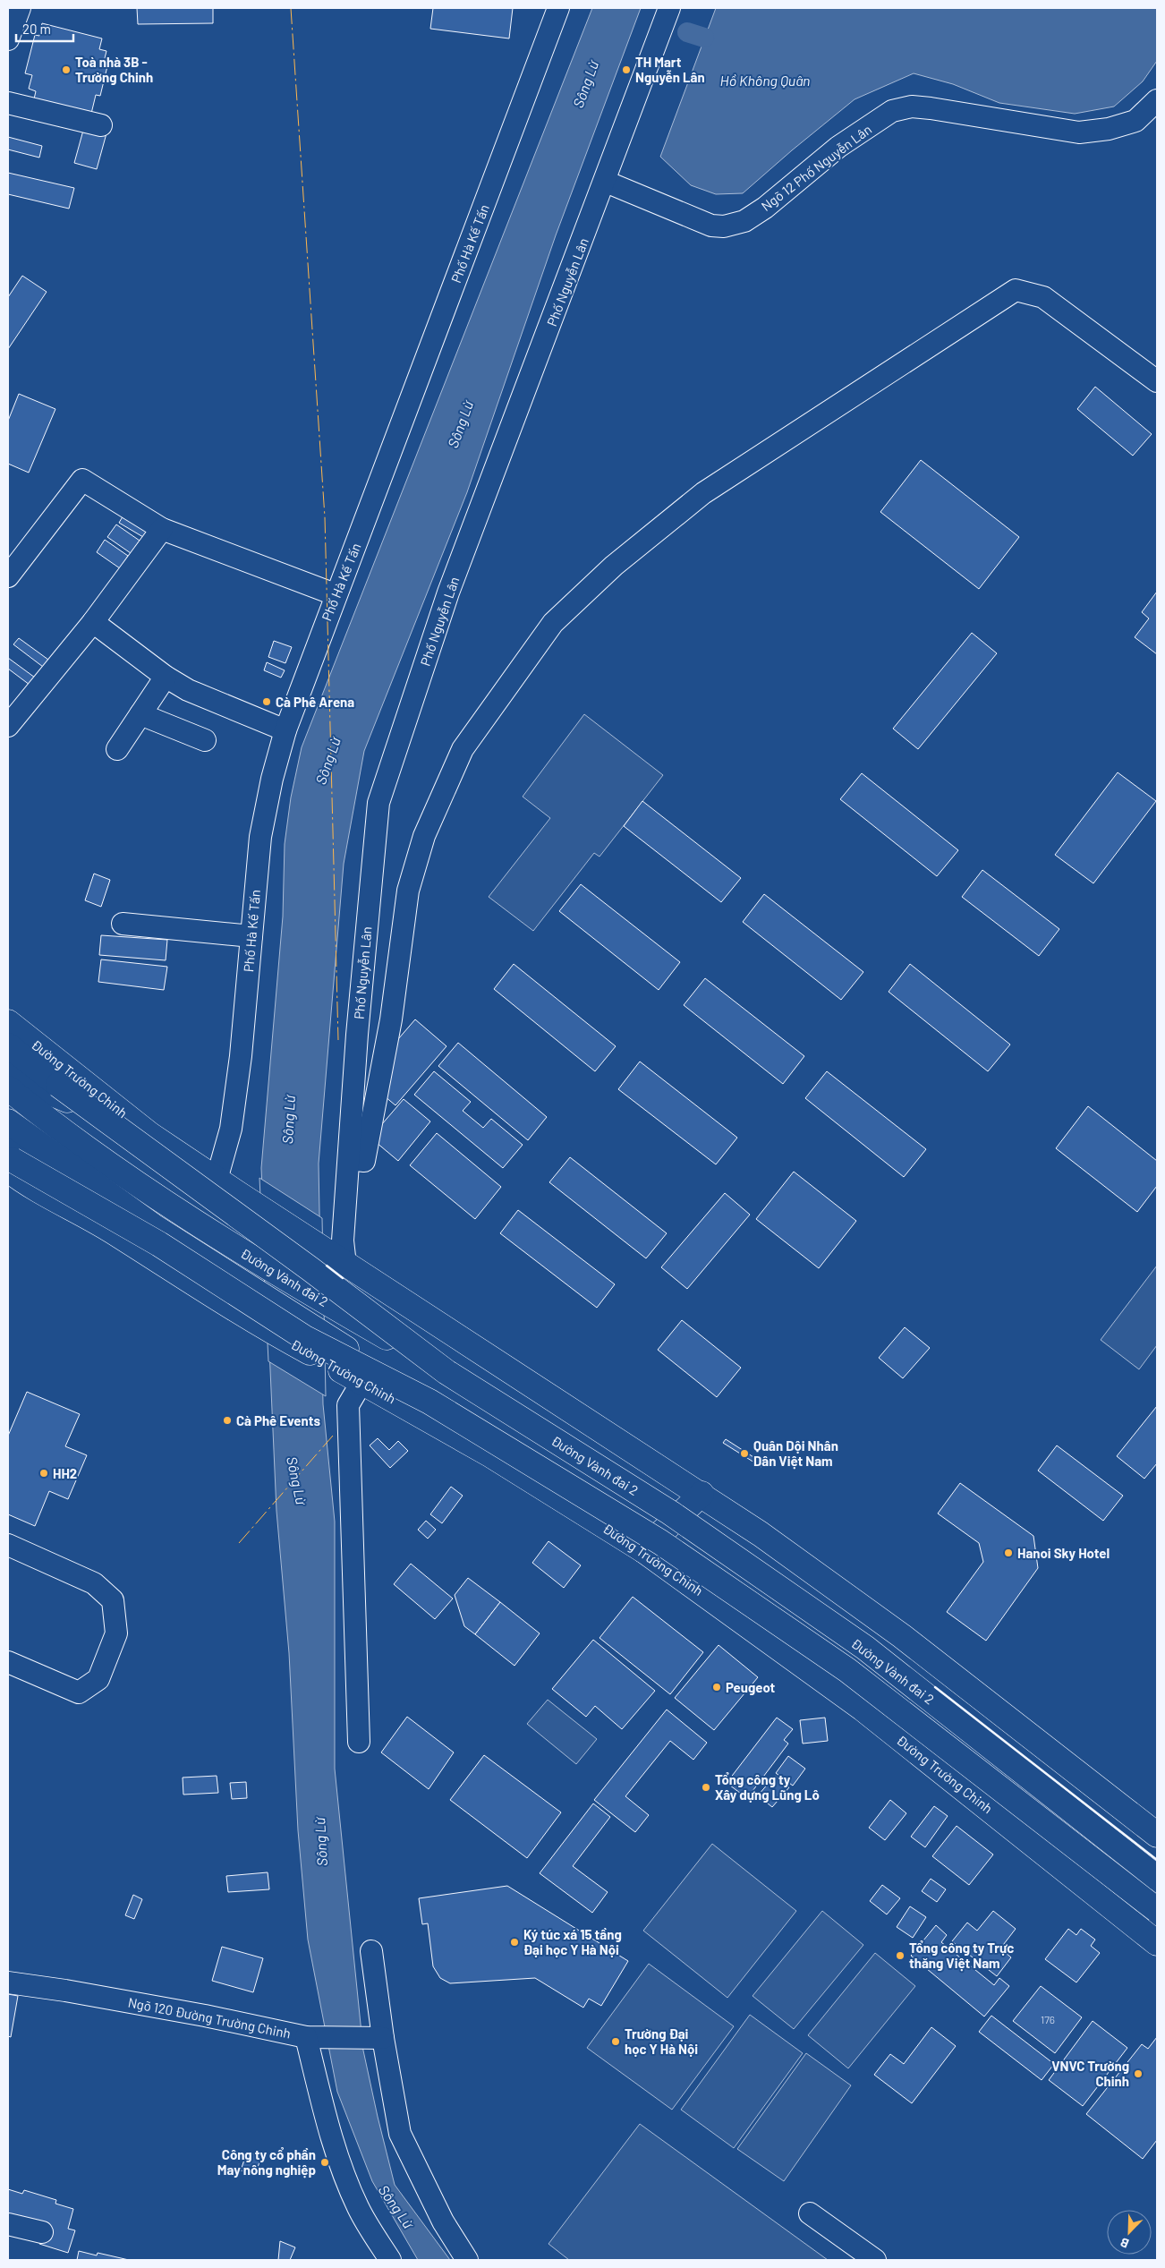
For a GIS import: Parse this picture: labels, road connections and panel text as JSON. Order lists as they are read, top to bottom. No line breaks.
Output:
{"streets":{"main road":["Đường Trường Chinh","Đường Vành đai 2"],"street":["Ngõ 12 Phố Nguyễn Lân","Phố Hà Kế Tấn","Phố Nguyễn Lân","Ngõ 120 Đường Trường Chinh"]},"crossings":[["Ngõ 12 Phố Nguyễn Lân","Phố Nguyễn Lân"],["Phố Hà Kế Tấn","Đường Trường Chinh"],["Phố Nguyễn Lân","Đường Trường Chinh"]],"water":["Hồ Không Quân","Sông Lừ"],"places":["Toà nhà 3B - Trường Chinh","TH Mart Nguyễn Lân","Cà Phê Arena","Cà Phê Events","Quân Dội Nhân Dân Việt Nam","HH2","Hanoi Sky Hotel","Peugeot","Tổng công ty Xây dựng Lũng Lô","Ký túc xá 15 tầng Đại học Y Hà Nội","Tổng công ty Trực thăng Việt Nam","Trường Đại học Y Hà Nội","VNVC Trường Chinh","Công ty cổ phần May nông nghiệp"],"house_numbers":["176"],"scale_bar":"20 m","north":"bottom left"}
